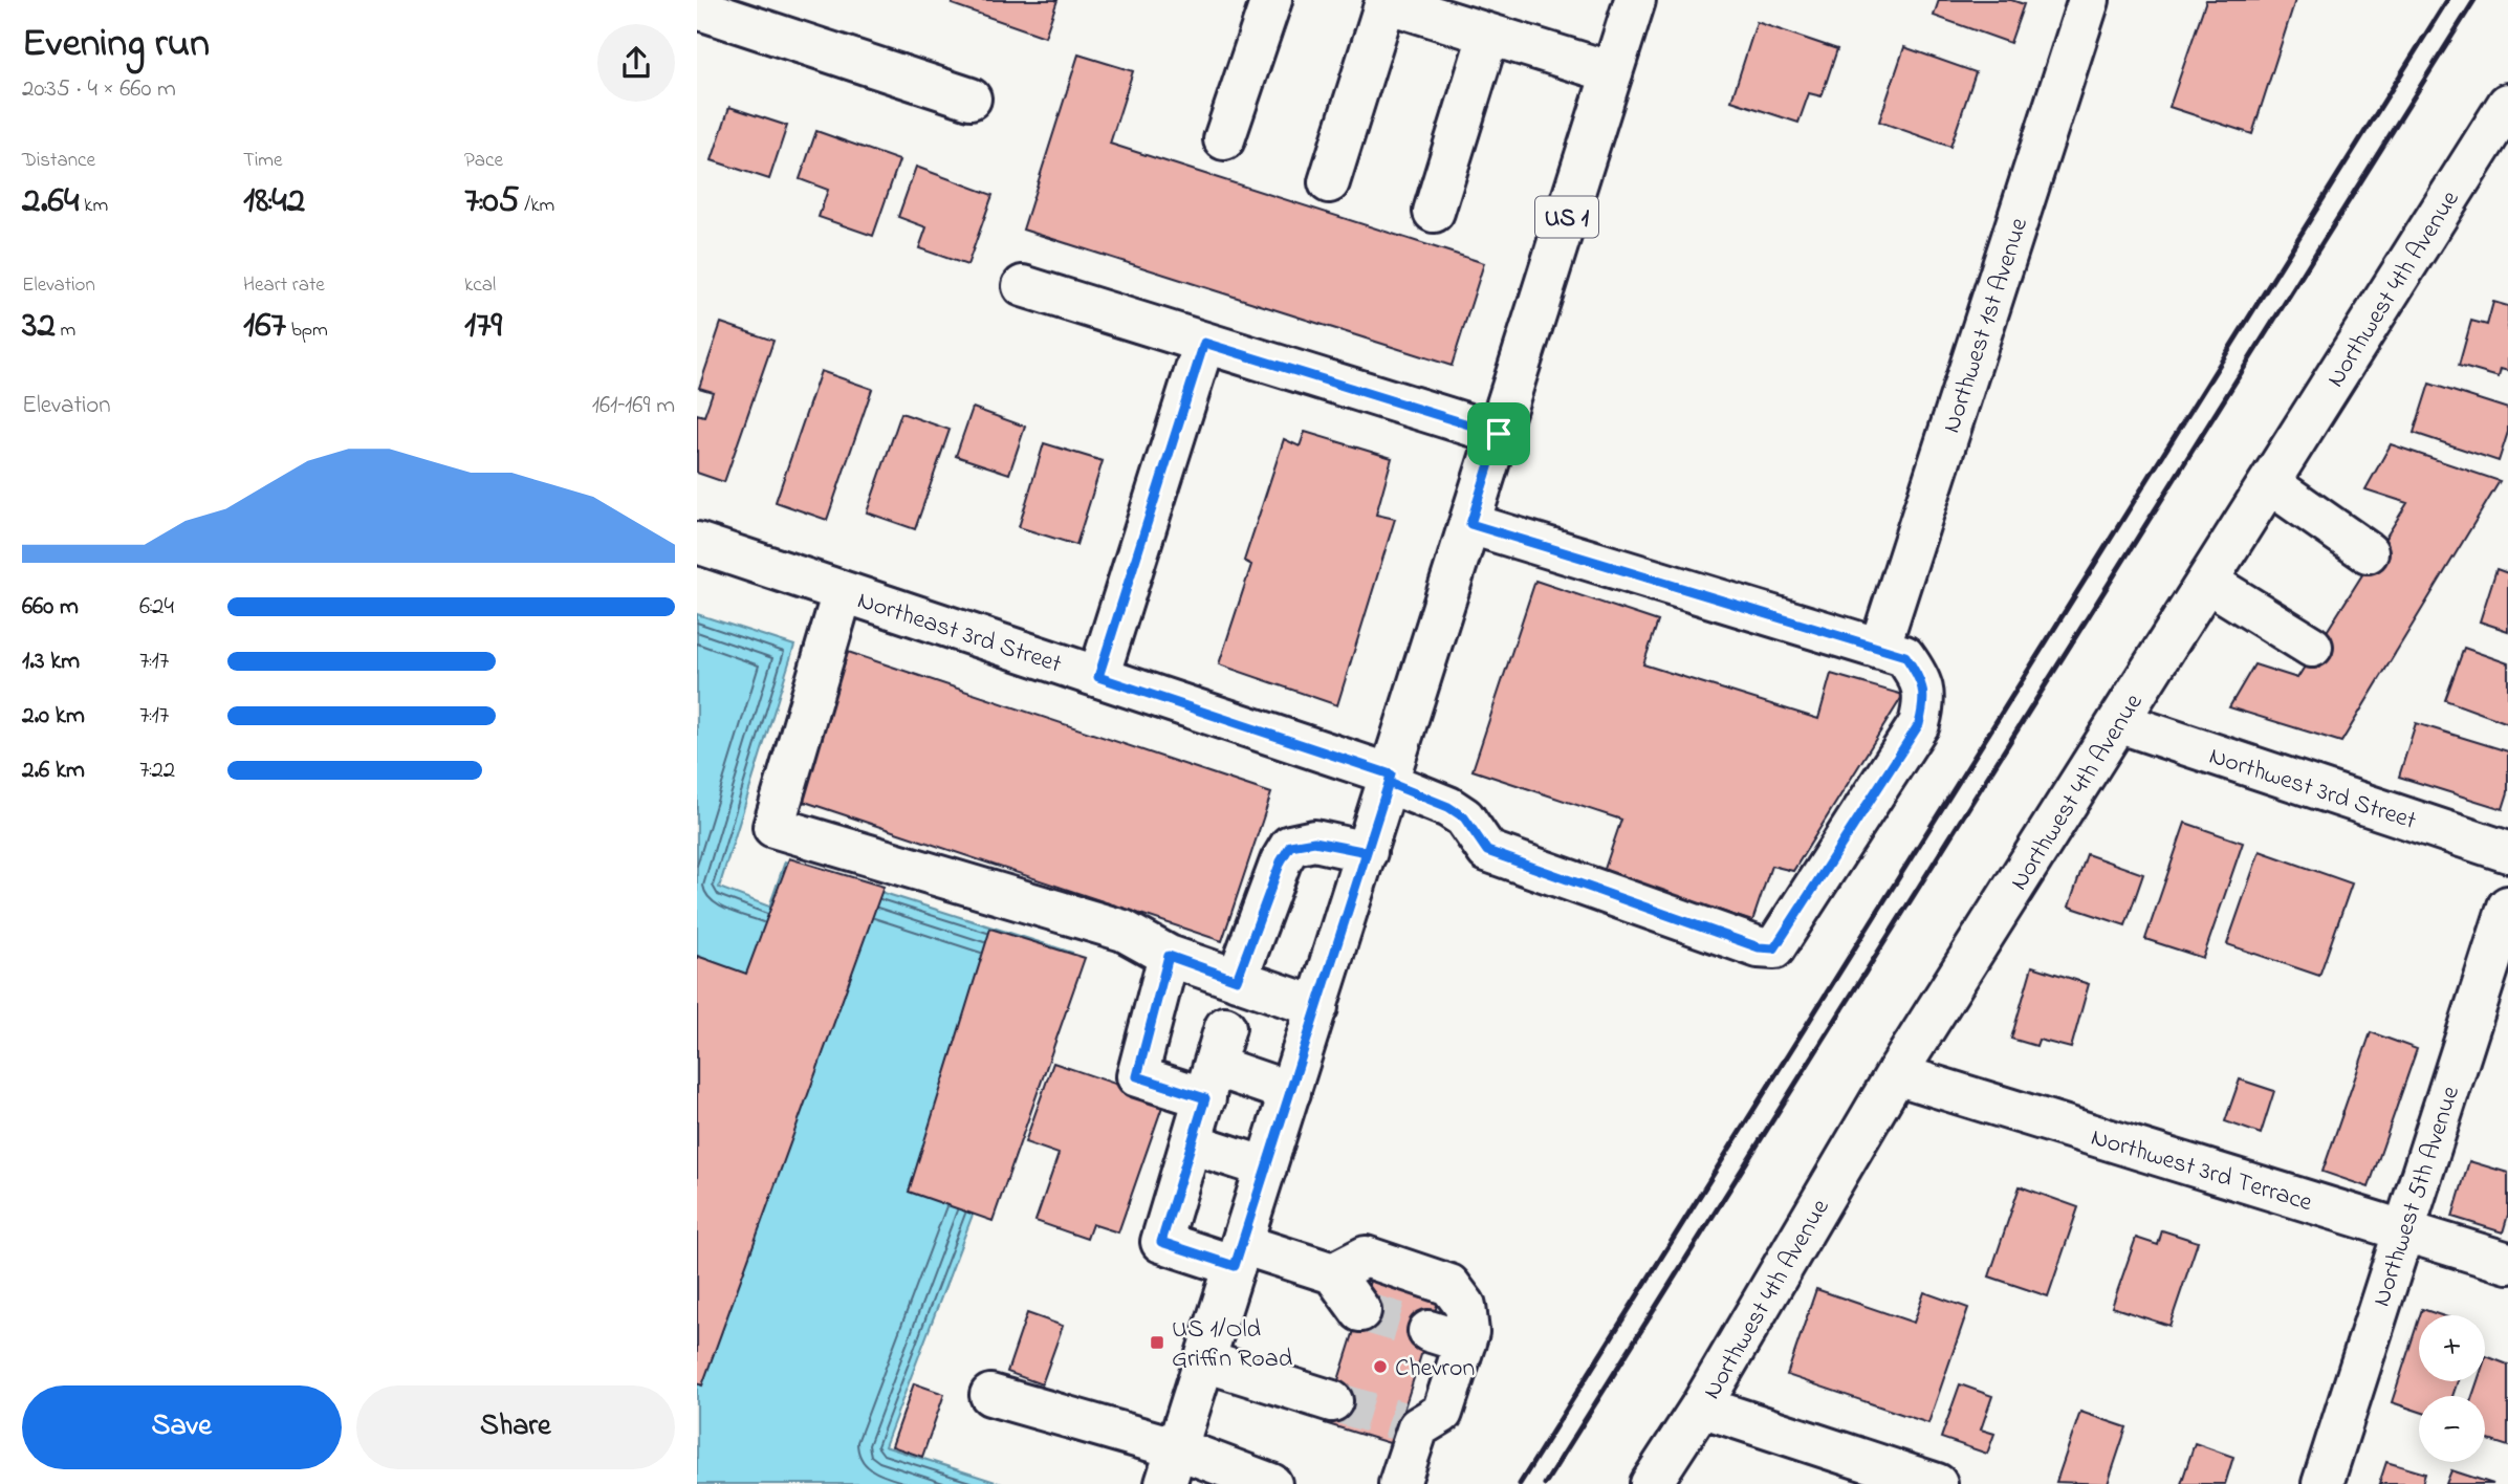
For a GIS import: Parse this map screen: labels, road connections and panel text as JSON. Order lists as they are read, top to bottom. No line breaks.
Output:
{"streets":{"street":["US 1","Northwest 4th Avenue","Northwest 1st Avenue","Northeast 3rd Street","Northwest 3rd Street","Northwest 3rd Terrace","Northwest 5th Avenue"]},"crossings":[["US 1","Northeast 3rd Street"],["Northwest 4th Avenue","Northwest 3rd Street"],["Northwest 4th Avenue","Northwest 3rd Terrace"],["Northwest 1st Avenue","Northeast 3rd Street"],["Northwest 3rd Terrace","Northwest 5th Avenue"]],"places":{"transit":["US 1/Old Griffin Road"],"other":["Chevron"]},"page":{"heading":["Evening run","20:35 · 4 × 660 m"],"stats":[["Distance","2.64 km"],["Time","18:42"],["Pace","7:05 /km"],["Elevation","32 m"],["Heart rate","167 bpm"],["kcal","179"]],"chart":["Elevation","161–169 m"],"list":[{"name":"660 m","note":"6:24"},{"name":"1.3 km","note":"7:17"},{"name":"2.0 km","note":"7:17"},{"name":"2.6 km","note":"7:22"}],"map_buttons":["+","−"],"buttons":["Save","Share"]}}
